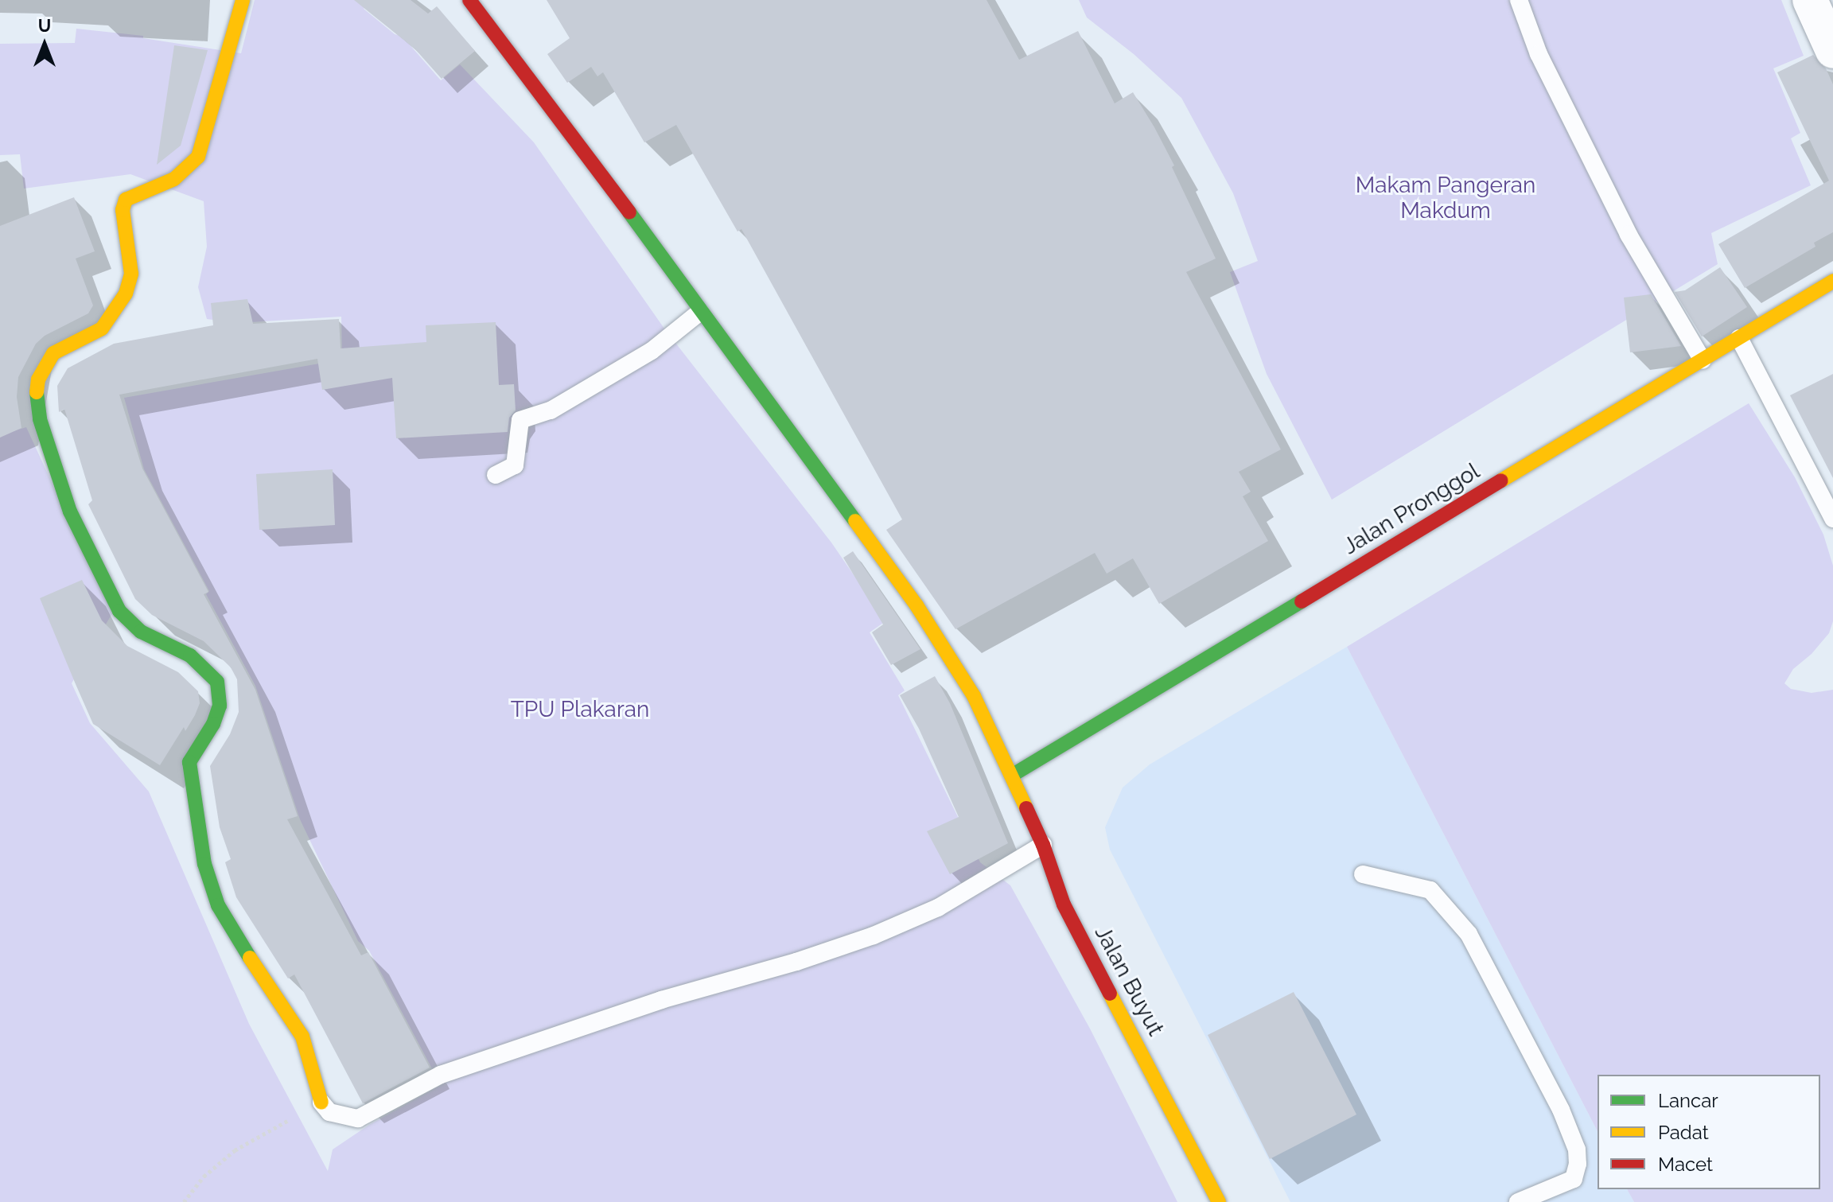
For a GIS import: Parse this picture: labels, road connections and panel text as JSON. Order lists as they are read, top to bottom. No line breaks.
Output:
{"streets":{"street":["Jalan Pronggol","Jalan Buyut"]},"crossings":[["Jalan Pronggol","Jalan Buyut"]],"parks":["Makam Pangeran Makdum","TPU Plakaran"],"legend":["Lancar","Padat","Macet"],"north":"top"}
